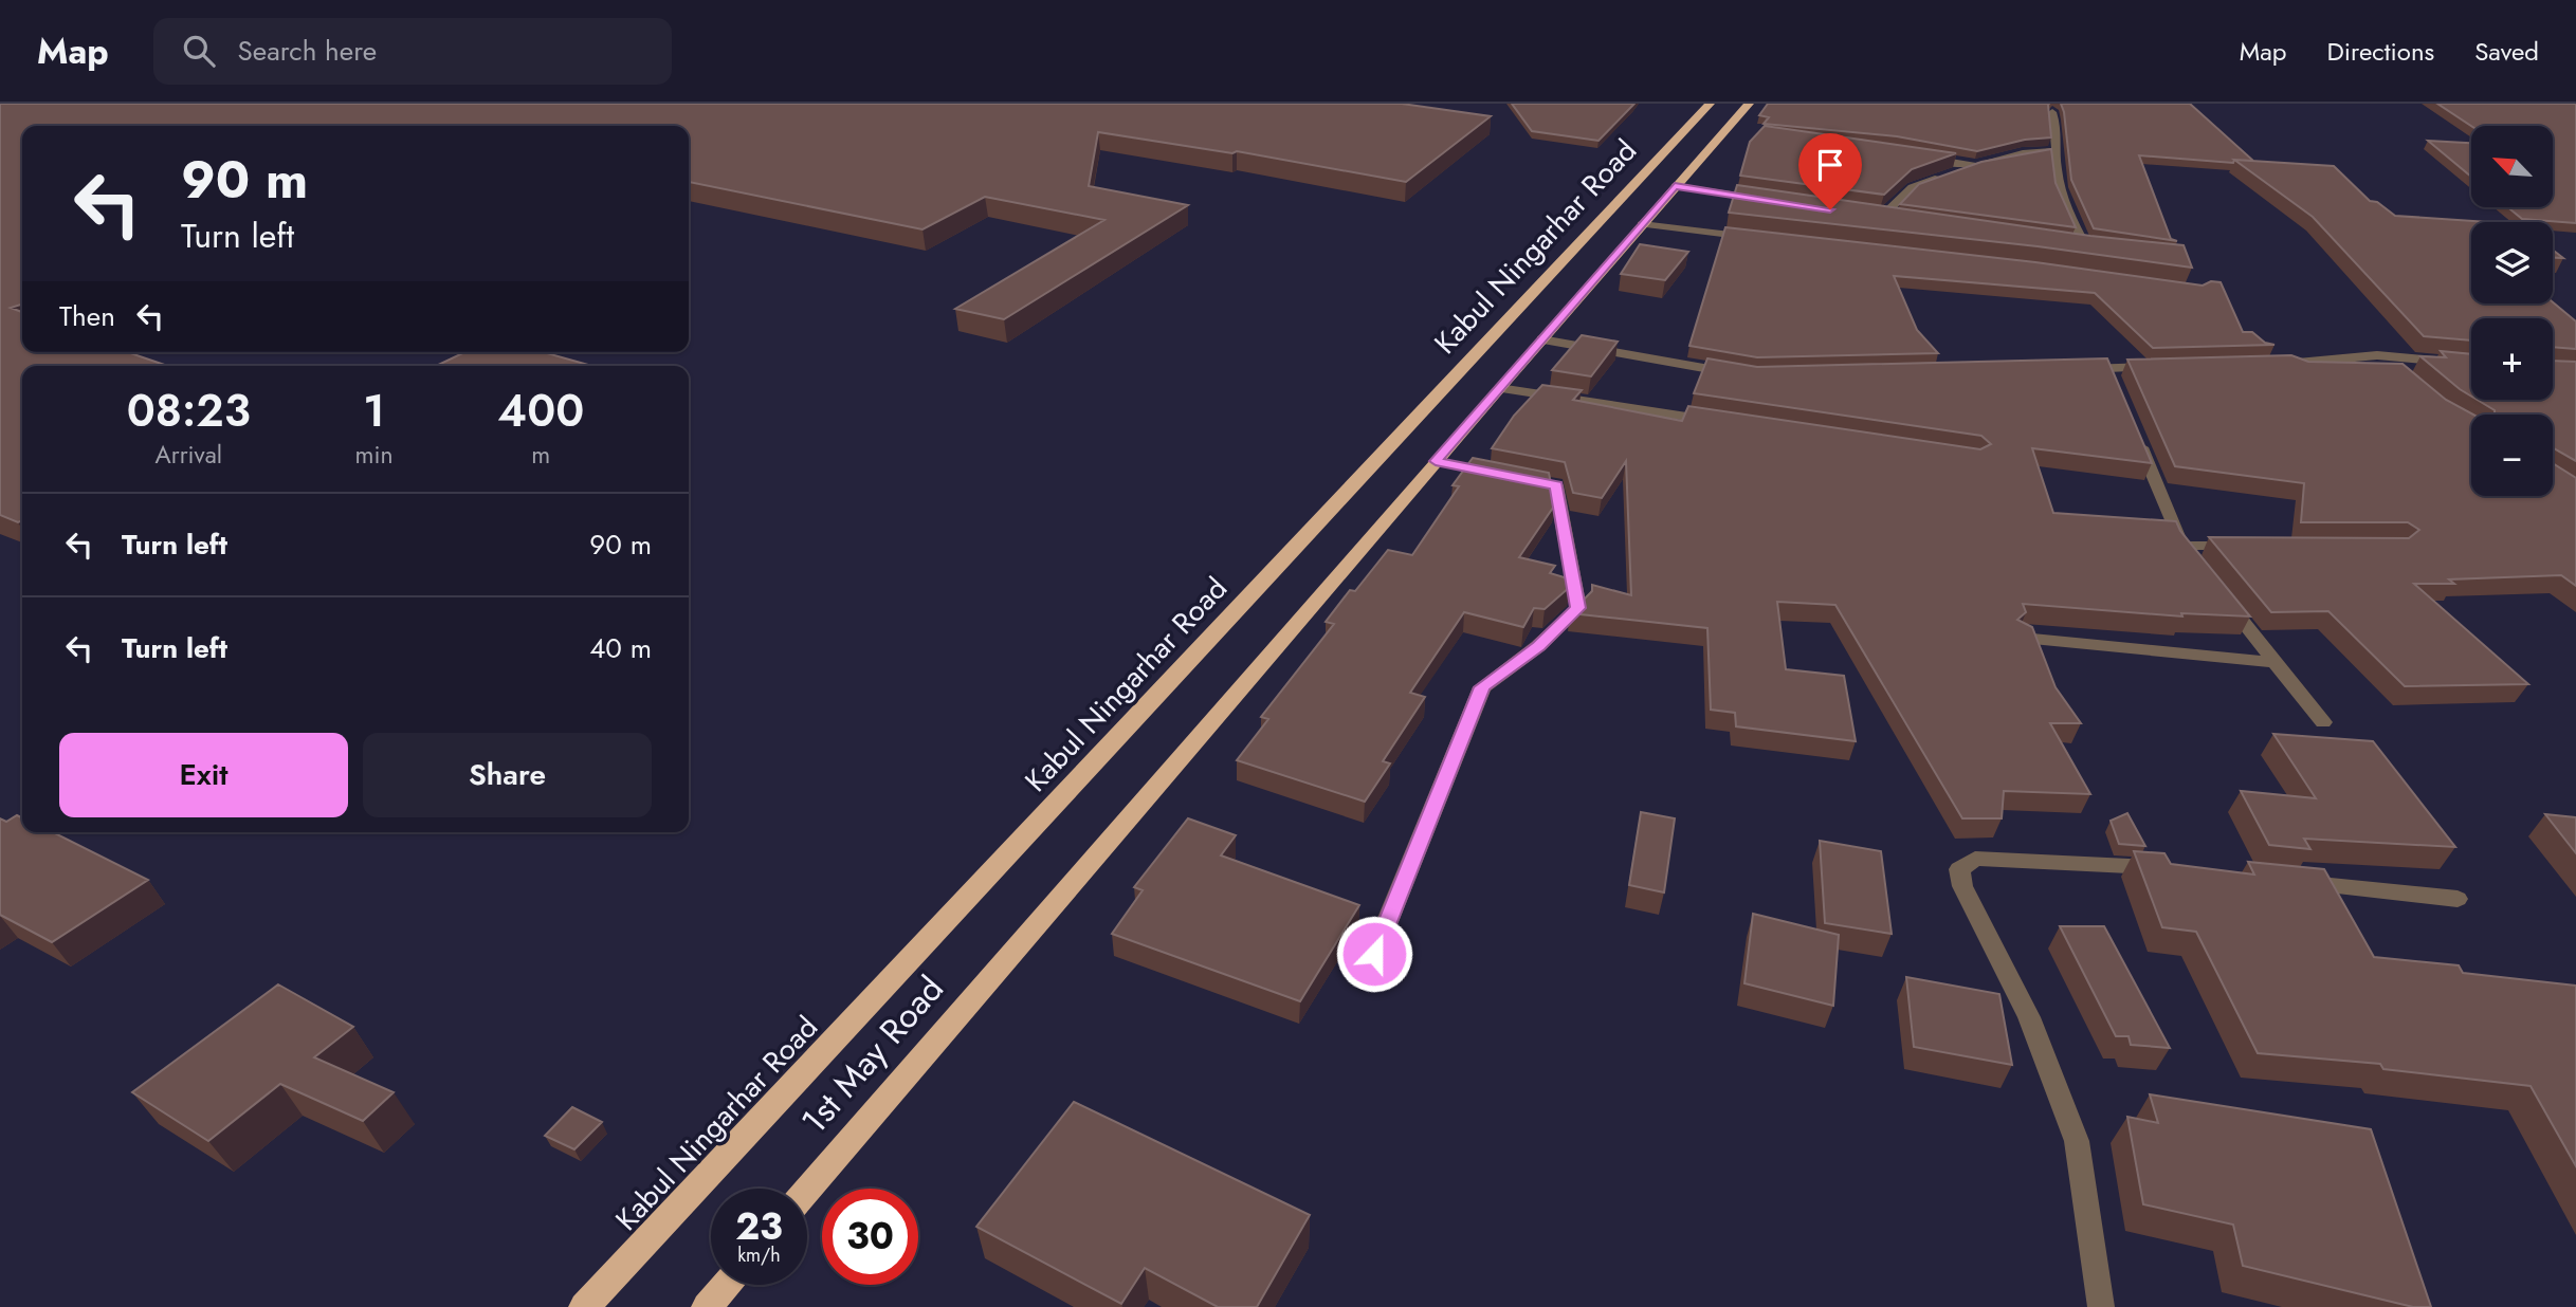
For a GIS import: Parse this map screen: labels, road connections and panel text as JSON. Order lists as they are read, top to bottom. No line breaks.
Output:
{"streets":{"highway":["Kabul Ningarhar Road","1st May Road"]},"crossings":[["Kabul Ningarhar Road","1st May Road"]],"north":"top left","page":{"header":"Map","search":"Search here","nav":["Map","Directions","Saved"],"map_buttons":["+","−"],"turn":["90 m","Turn left"],"then":"Then","eta":["08:23","Arrival","1","min","400","m"],"list":[{"name":"Turn left","value":"90 m"},{"name":"Turn left","value":"40 m"}],"buttons":["Exit","Share"],"speed":"23 km/h","limit":"30"}}
